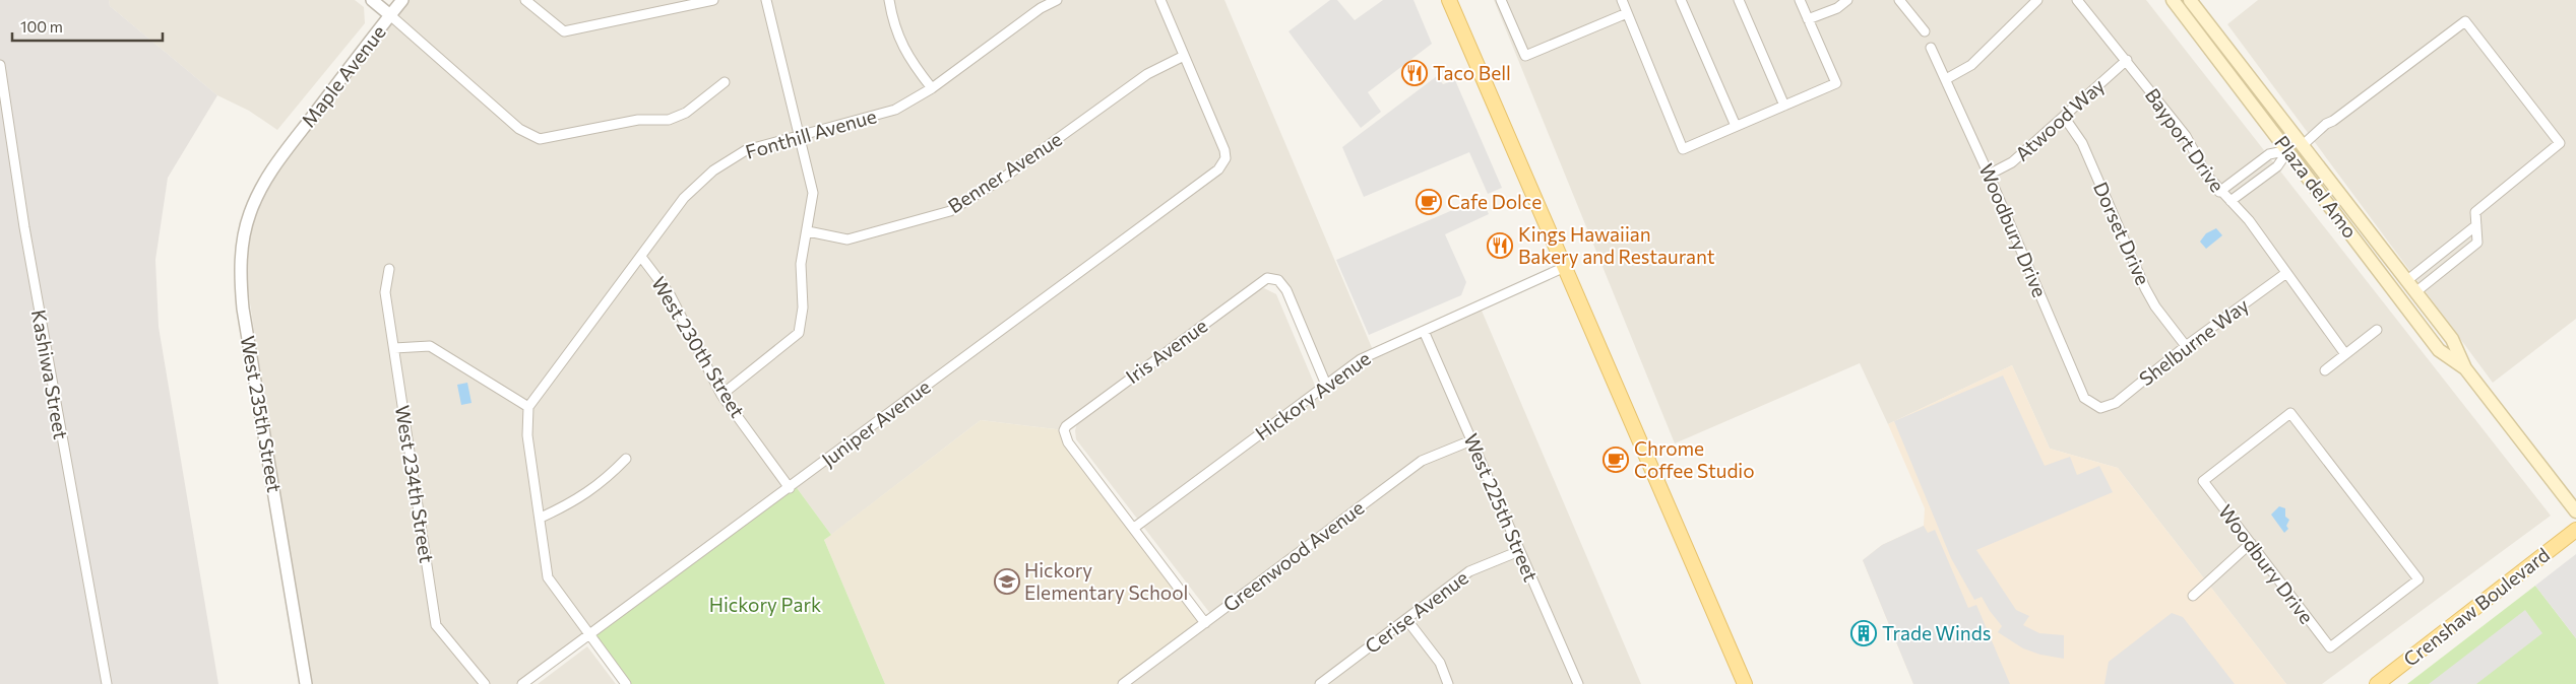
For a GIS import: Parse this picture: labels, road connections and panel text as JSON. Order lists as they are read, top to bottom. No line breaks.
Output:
{"streets":{"main road":["Plaza del Amo","Crenshaw Boulevard"],"street":["Maple Avenue","Atwood Way","Fonthill Avenue","Bayport Drive","Benner Avenue","Woodbury Drive","Dorset Drive","Shelburne Way","West 230th Street","Iris Avenue","Kashiwa Street","Hickory Avenue","West 235th Street","Juniper Avenue","West 234th Street","West 225th Street","Greenwood Avenue","Cerise Avenue"]},"crossings":[["Maple Avenue","West 235th Street"],["Atwood Way","Bayport Drive"],["Atwood Way","Woodbury Drive"],["Atwood Way","Dorset Drive"],["Fonthill Avenue","West 230th Street"],["Bayport Drive","Shelburne Way"],["Benner Avenue","Juniper Avenue"],["Woodbury Drive","Shelburne Way"],["Dorset Drive","Shelburne Way"],["West 230th Street","Juniper Avenue"],["Iris Avenue","Hickory Avenue"],["Hickory Avenue","West 225th Street"],["West 225th Street","Greenwood Avenue"],["West 225th Street","Cerise Avenue"]],"parks":["Hickory Park"],"places":{"restaurant":["Taco Bell","Kings Hawaiian Bakery and Restaurant"],"cafe":["Cafe Dolce","Chrome Coffee Studio"],"school or university":["Hickory Elementary School"],"building":["Trade Winds"]},"scale_bar":"100 m"}
